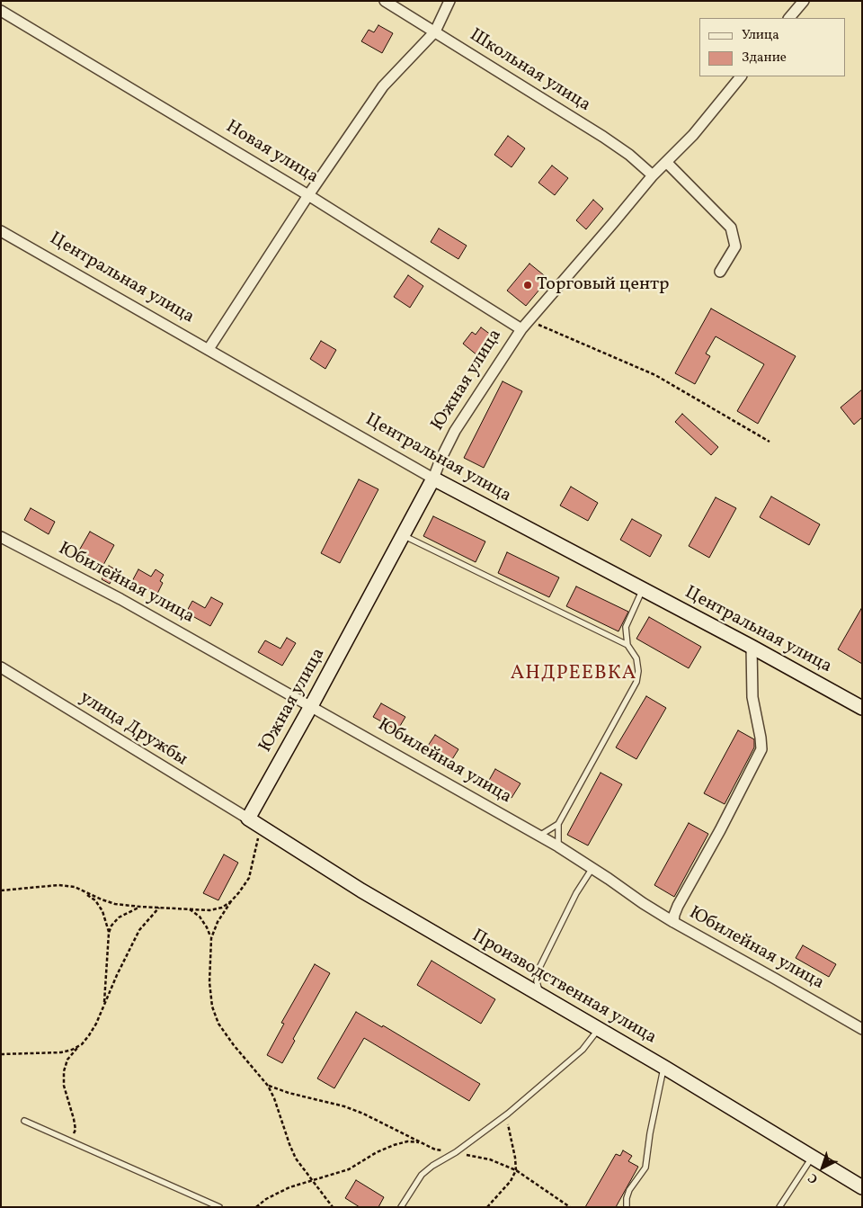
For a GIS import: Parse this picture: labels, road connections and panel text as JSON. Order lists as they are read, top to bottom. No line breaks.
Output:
{"streets":{"street":["Школьная улица","Новая улица","Центральная улица","Южная улица","Юбилейная улица","улица Дружбы","Производственная улица"]},"crossings":[["Школьная улица","Южная улица"],["Новая улица","Южная улица"],["Центральная улица","Южная улица"],["Южная улица","Юбилейная улица"],["Южная улица","улица Дружбы"],["Южная улица","Производственная улица"],["улица Дружбы","Производственная улица"]],"districts":["АНДРЕЕВКА"],"places":["Торговый центр"],"legend":["Улица","Здание"],"north":"bottom left"}
